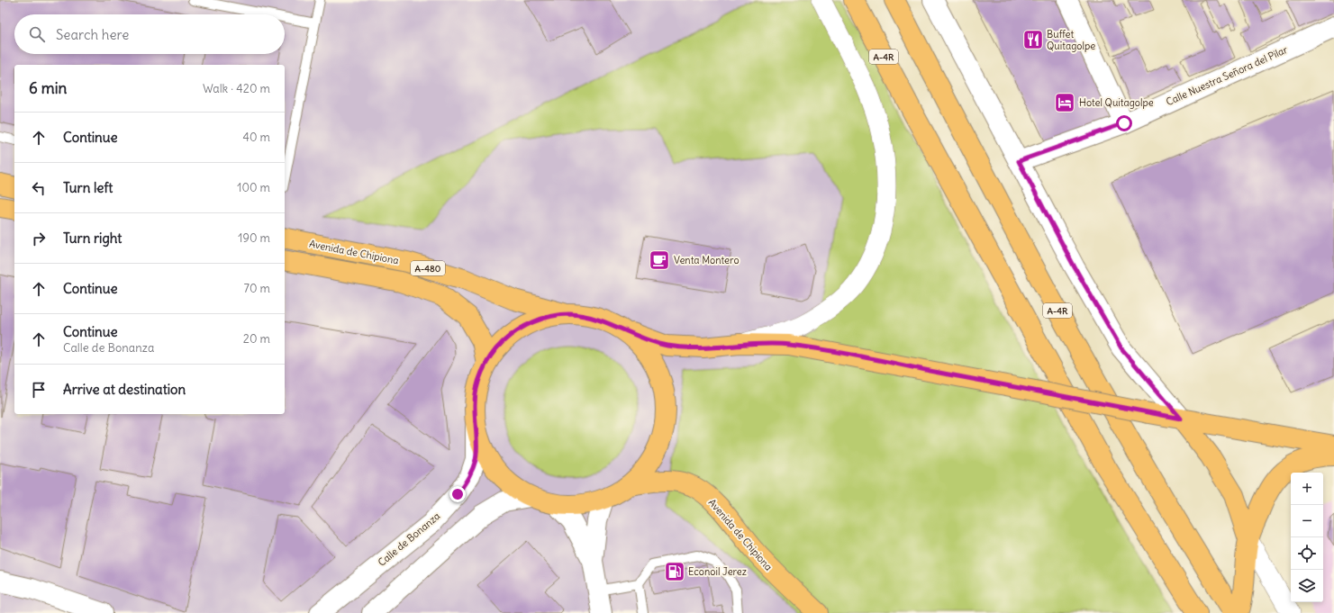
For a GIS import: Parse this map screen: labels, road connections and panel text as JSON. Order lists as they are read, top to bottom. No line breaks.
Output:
{"streets":{"main road":["A-4R","Avenida de Chipiona","A-480"],"street":["Calle Nuestra Señora del Pilar","Calle de Bonanza"]},"places":{"restaurant":["Buffet Quitagolpe"],"hotel":["Hotel Quitagolpe"],"cafe":["Venta Montero"],"fuel station":["Econoil Jerez"]},"page":{"search":"Search here","heading":["6 min","Walk · 420 m"],"list":[["Continue","40 m"],["Turn left","100 m"],["Turn right","190 m"],["Continue","70 m"],["Continue","Calle de Bonanza","20 m"],"Arrive at destination"],"map_buttons":["+","−"]}}
